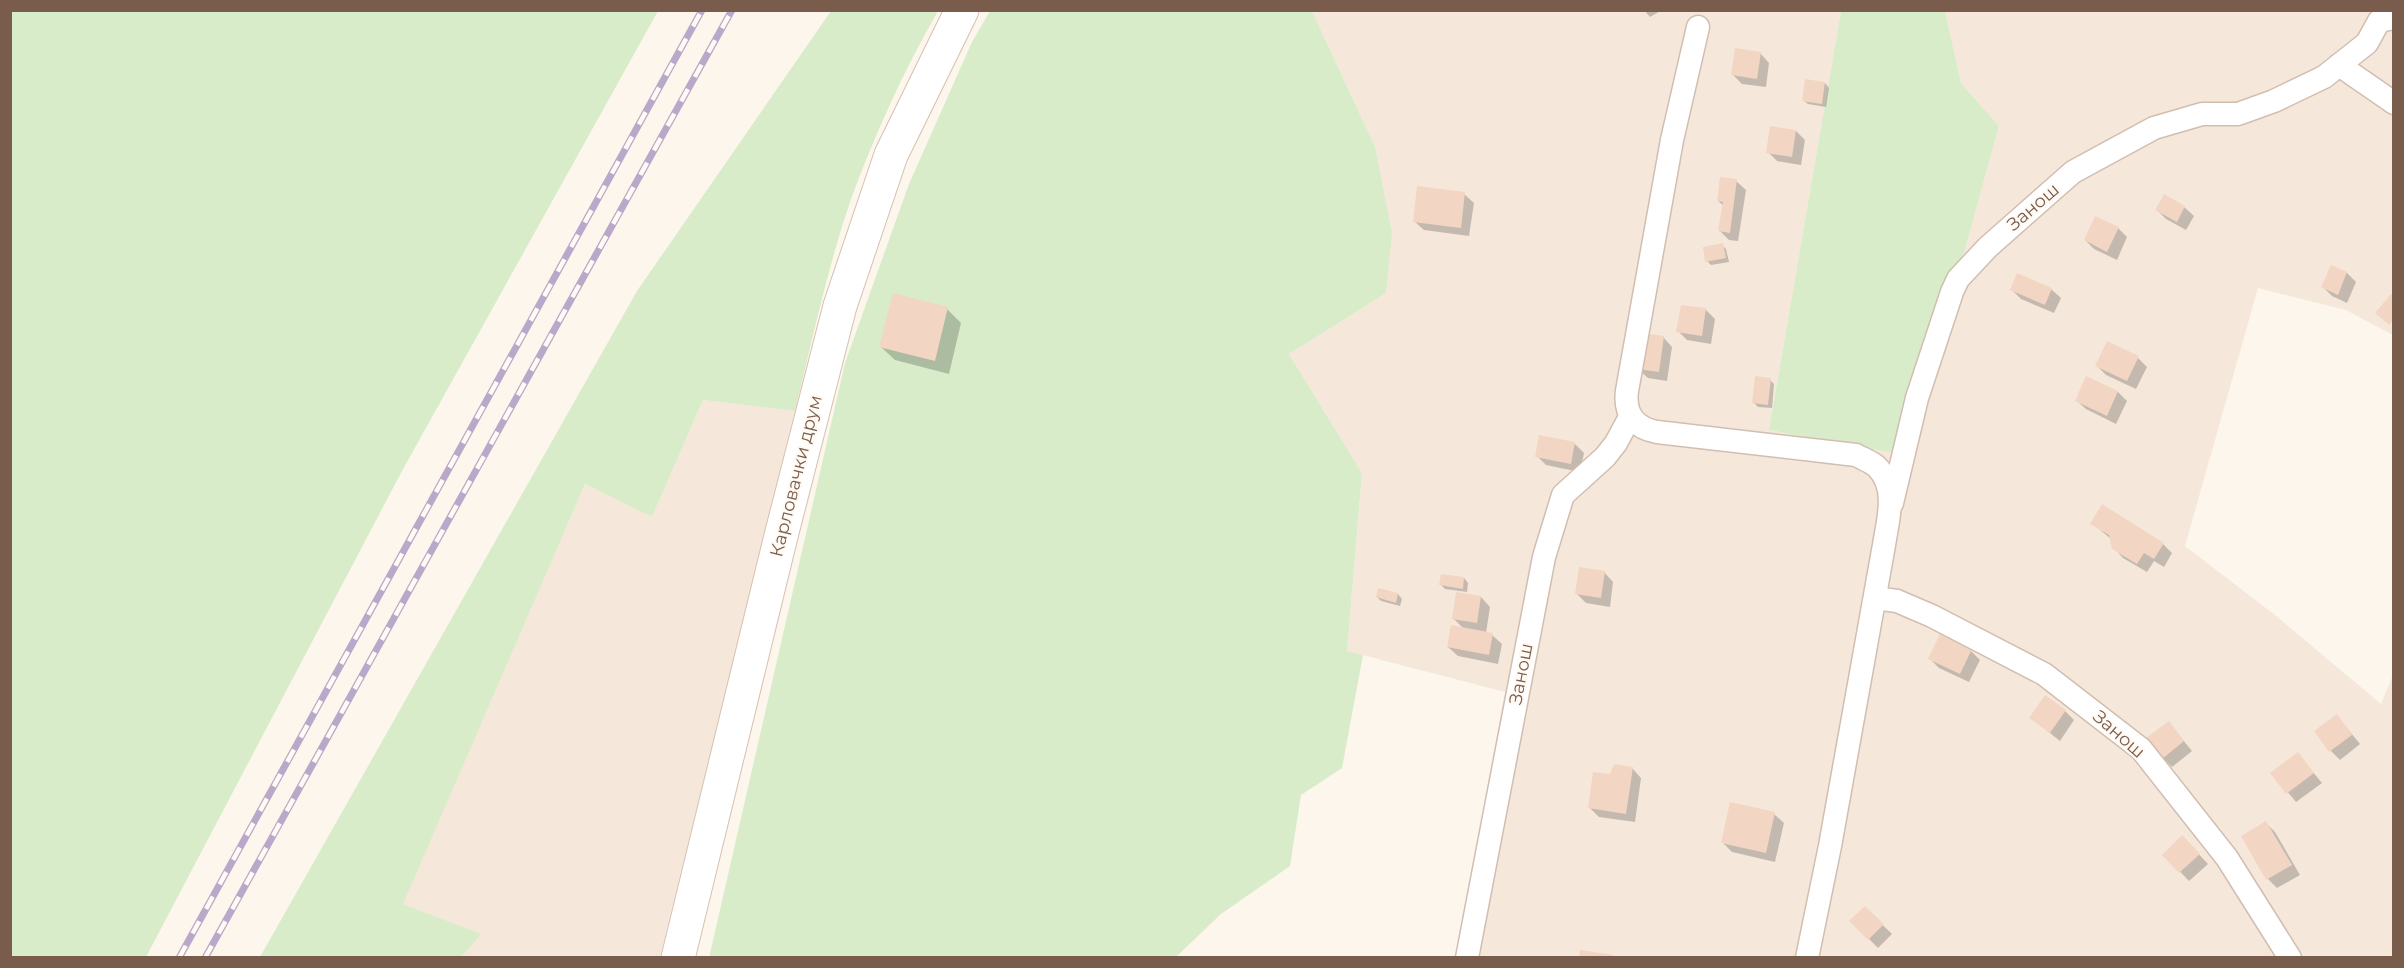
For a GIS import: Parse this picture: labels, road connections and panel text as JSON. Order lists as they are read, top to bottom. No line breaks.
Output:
{"streets":{"main road":["Карловачки друм"],"street":["Занош"]}}
